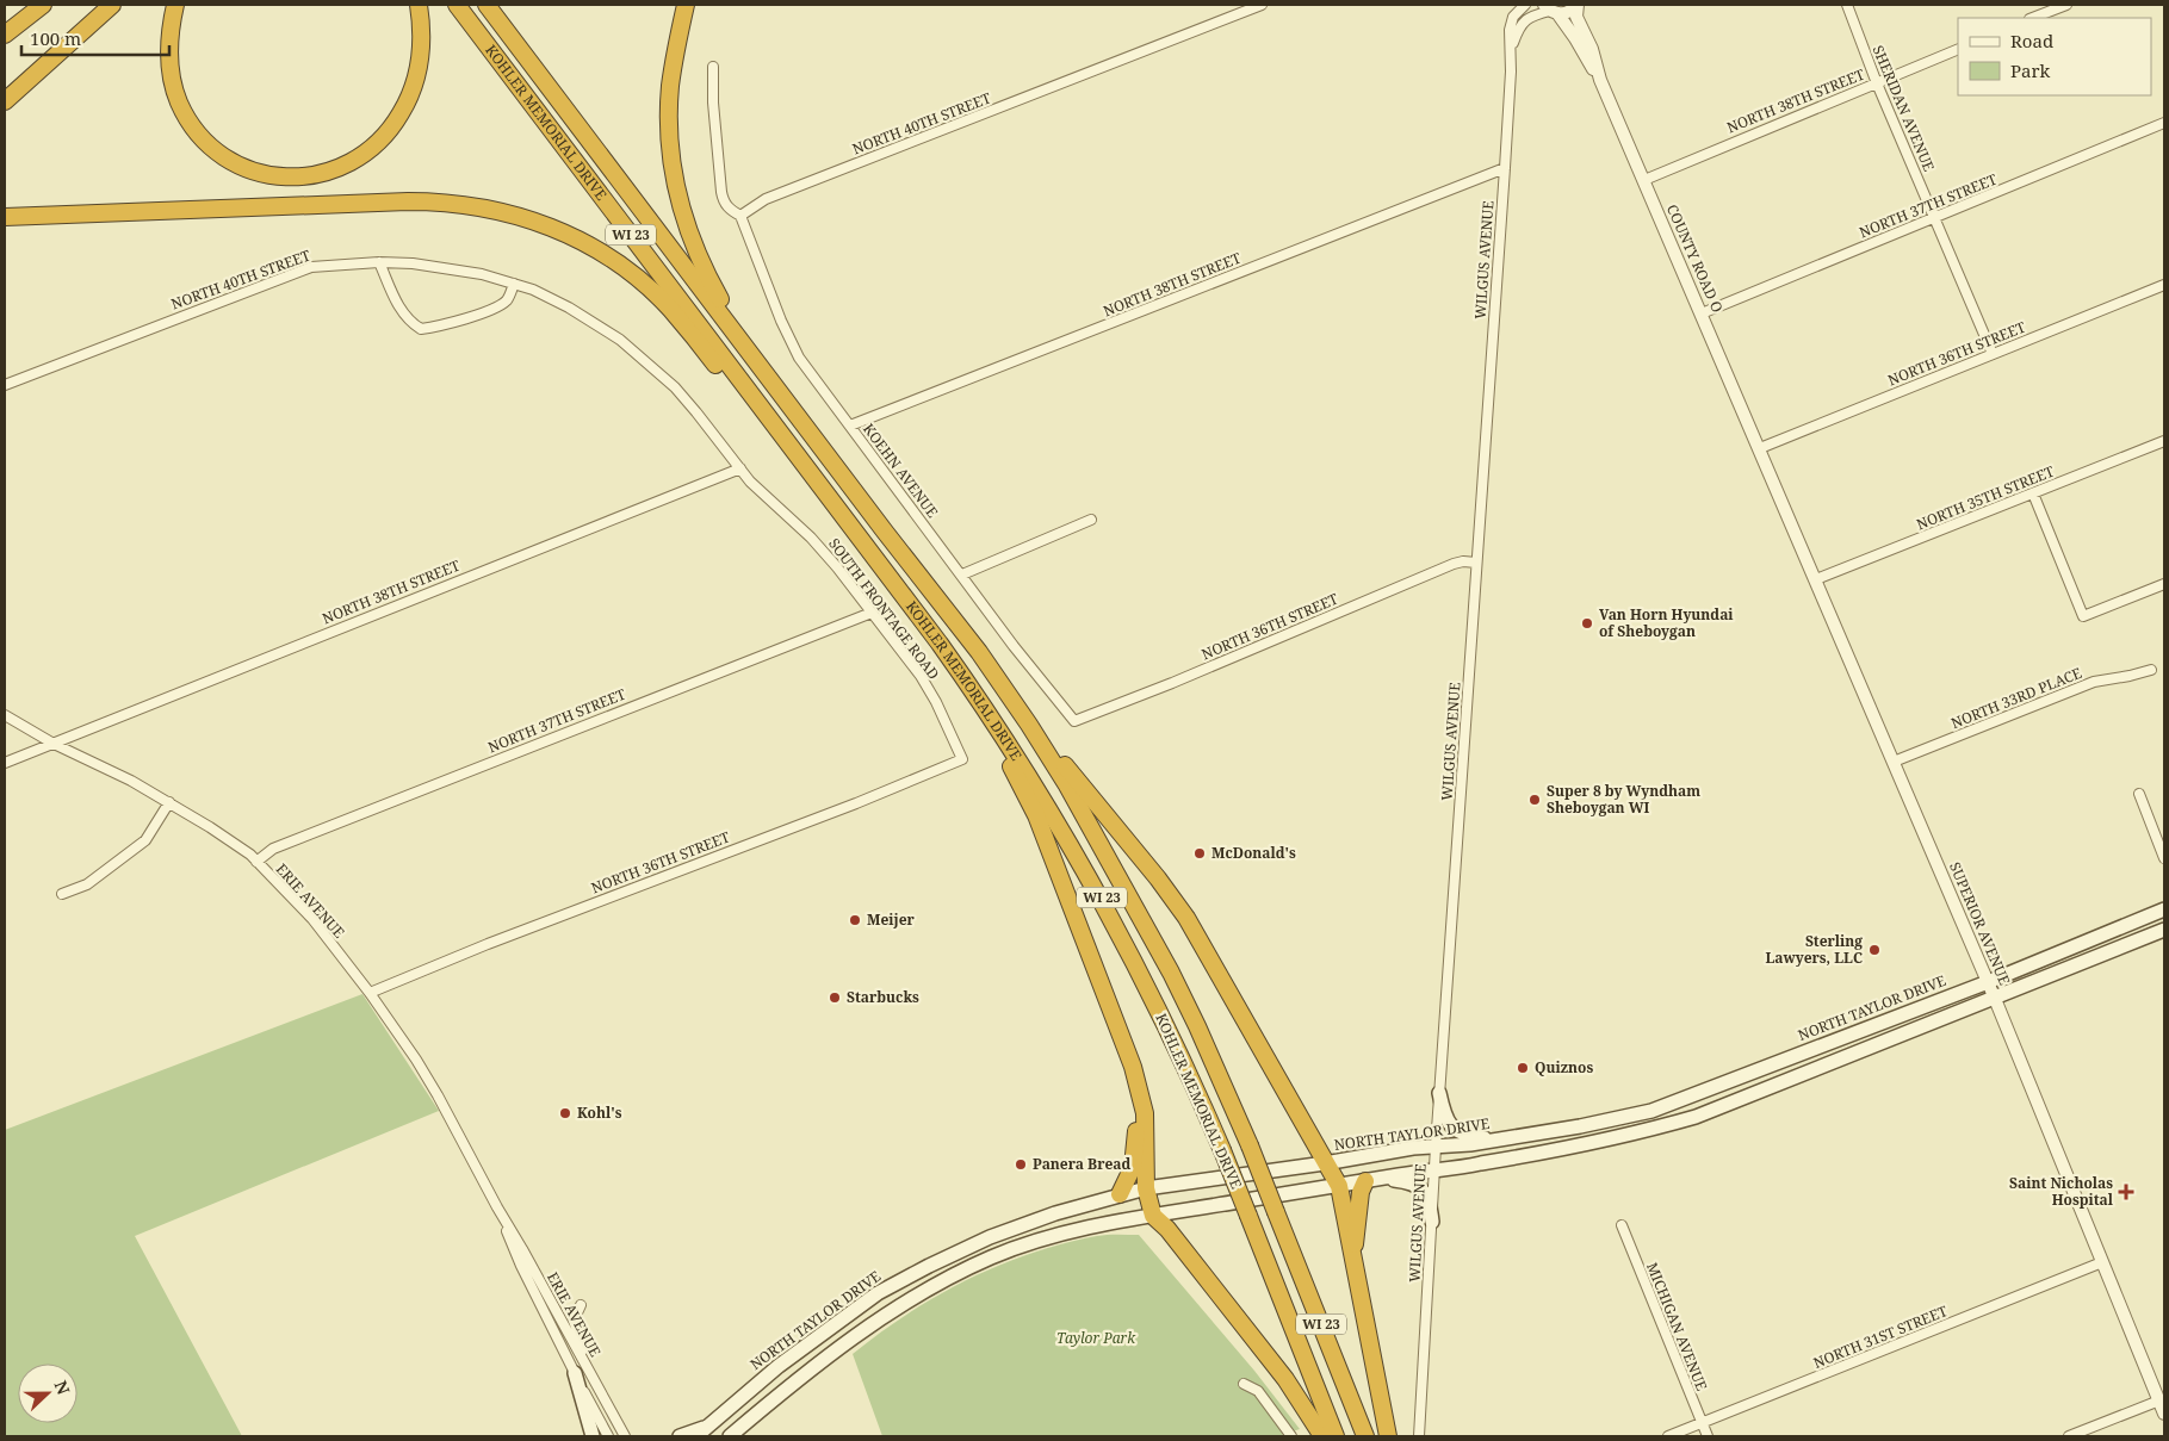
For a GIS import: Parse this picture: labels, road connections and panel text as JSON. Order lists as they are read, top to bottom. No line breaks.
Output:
{"streets":{"highway":["KOHLER MEMORIAL DRIVE","WI 23"],"main road":["NORTH TAYLOR DRIVE"],"street":["NORTH 38TH STREET","SHERIDAN AVENUE","NORTH 40TH STREET","NORTH 37TH STREET","COUNTY ROAD O","WILGUS AVENUE","NORTH 36TH STREET","KOEHN AVENUE","NORTH 35TH STREET","SOUTH FRONTAGE ROAD","NORTH 33RD PLACE","ERIE AVENUE","SUPERIOR AVENUE","MICHIGAN AVENUE","NORTH 31ST STREET"]},"crossings":[["NORTH 38TH STREET","SHERIDAN AVENUE"],["NORTH 38TH STREET","COUNTY ROAD O"],["NORTH 38TH STREET","WILGUS AVENUE"],["NORTH 38TH STREET","KOEHN AVENUE"],["NORTH 38TH STREET","SOUTH FRONTAGE ROAD"],["NORTH 38TH STREET","ERIE AVENUE"],["SHERIDAN AVENUE","NORTH 37TH STREET"],["SHERIDAN AVENUE","NORTH 36TH STREET"],["NORTH 40TH STREET","KOEHN AVENUE"],["NORTH 40TH STREET","SOUTH FRONTAGE ROAD"],["NORTH 37TH STREET","COUNTY ROAD O"],["NORTH 37TH STREET","SOUTH FRONTAGE ROAD"],["NORTH 37TH STREET","ERIE AVENUE"],["COUNTY ROAD O","WILGUS AVENUE"],["COUNTY ROAD O","NORTH 36TH STREET"],["COUNTY ROAD O","SUPERIOR AVENUE"],["WILGUS AVENUE","NORTH 36TH STREET"],["WILGUS AVENUE","NORTH TAYLOR DRIVE"],["NORTH 36TH STREET","KOEHN AVENUE"],["NORTH 36TH STREET","SOUTH FRONTAGE ROAD"],["NORTH 36TH STREET","ERIE AVENUE"],["NORTH 36TH STREET","SUPERIOR AVENUE"],["NORTH 35TH STREET","SUPERIOR AVENUE"],["NORTH 33RD PLACE","SUPERIOR AVENUE"],["SUPERIOR AVENUE","NORTH TAYLOR DRIVE"],["SUPERIOR AVENUE","NORTH 31ST STREET"],["MICHIGAN AVENUE","NORTH 31ST STREET"]],"parks":["Taylor Park"],"places":{"other":["Van Horn Hyundai of Sheboygan","Super 8 by Wyndham Sheboygan WI","McDonald's","Meijer","Sterling Lawyers, LLC","Starbucks","Quiznos","Kohl's","Panera Bread"],"health":["Saint Nicholas Hospital"]},"legend":["Road","Park"],"scale_bar":"100 m","north":"right"}
